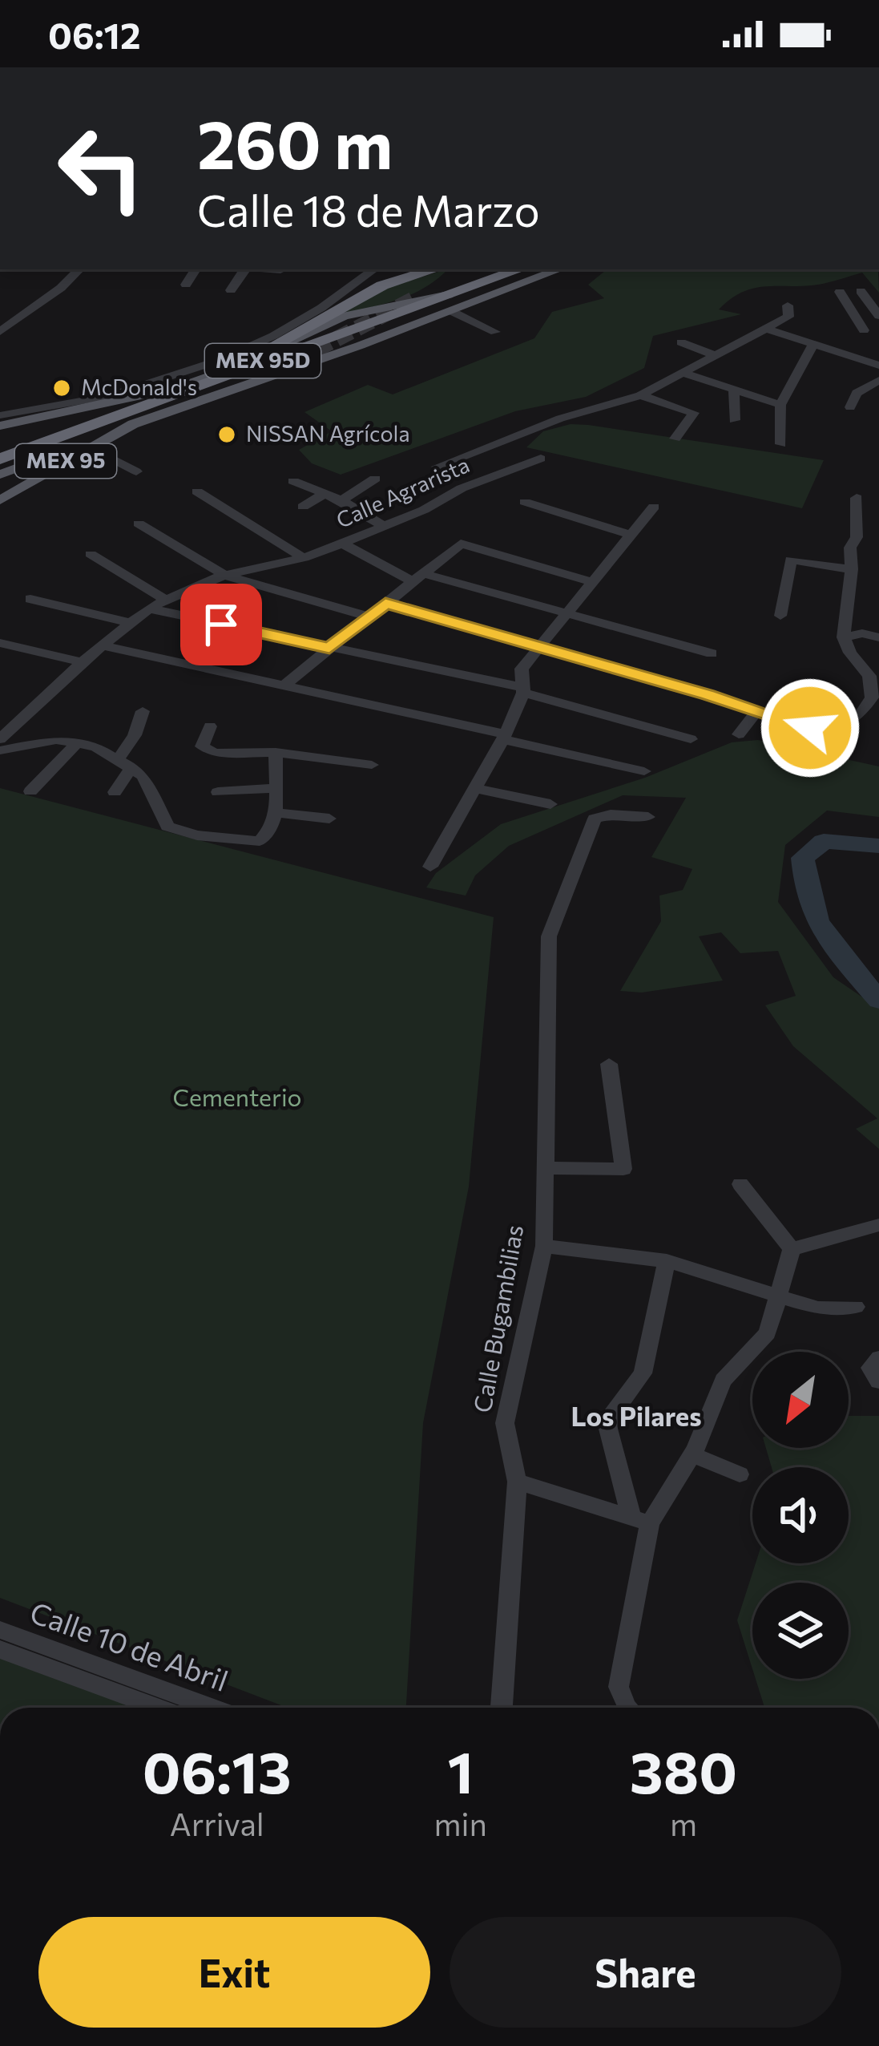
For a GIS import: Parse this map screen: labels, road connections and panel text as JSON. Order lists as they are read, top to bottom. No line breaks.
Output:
{"streets":{"highway":["MEX 95D"],"main road":["MEX 95"],"street":["Calle Agrarista","Calle Bugambilias","Calle 10 de Abril"]},"districts":["Los Pilares"],"parks":["Cementerio"],"places":["McDonald's","NISSAN Agrícola"],"north":"bottom left","page":{"status":"06:12","turn":["260 m","Calle 18 de Marzo"],"eta":["06:13","Arrival","1","min","380","m"],"buttons":["Exit","Share"]}}
